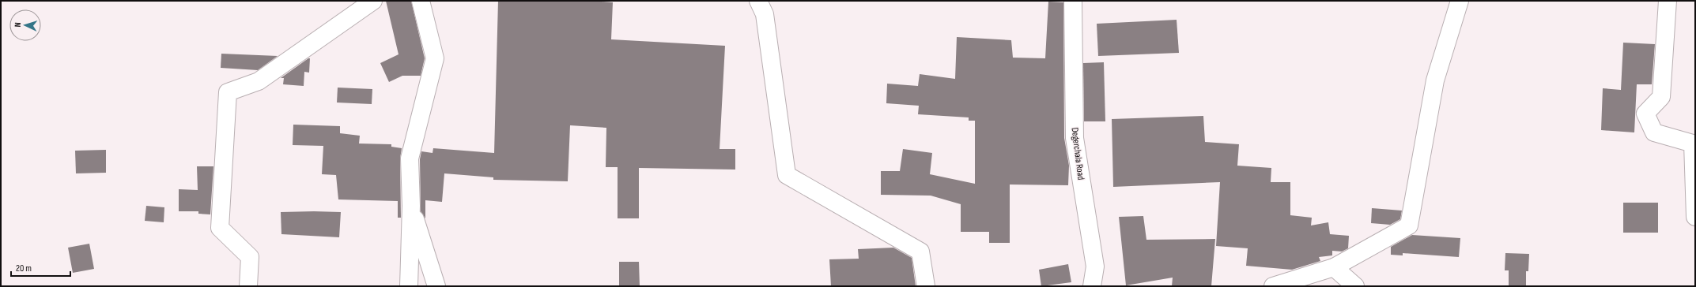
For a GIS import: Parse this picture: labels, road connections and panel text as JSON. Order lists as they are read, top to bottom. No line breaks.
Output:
{"streets":{"street":["Degerchala Road"]},"scale_bar":"20 m","north":"left"}
